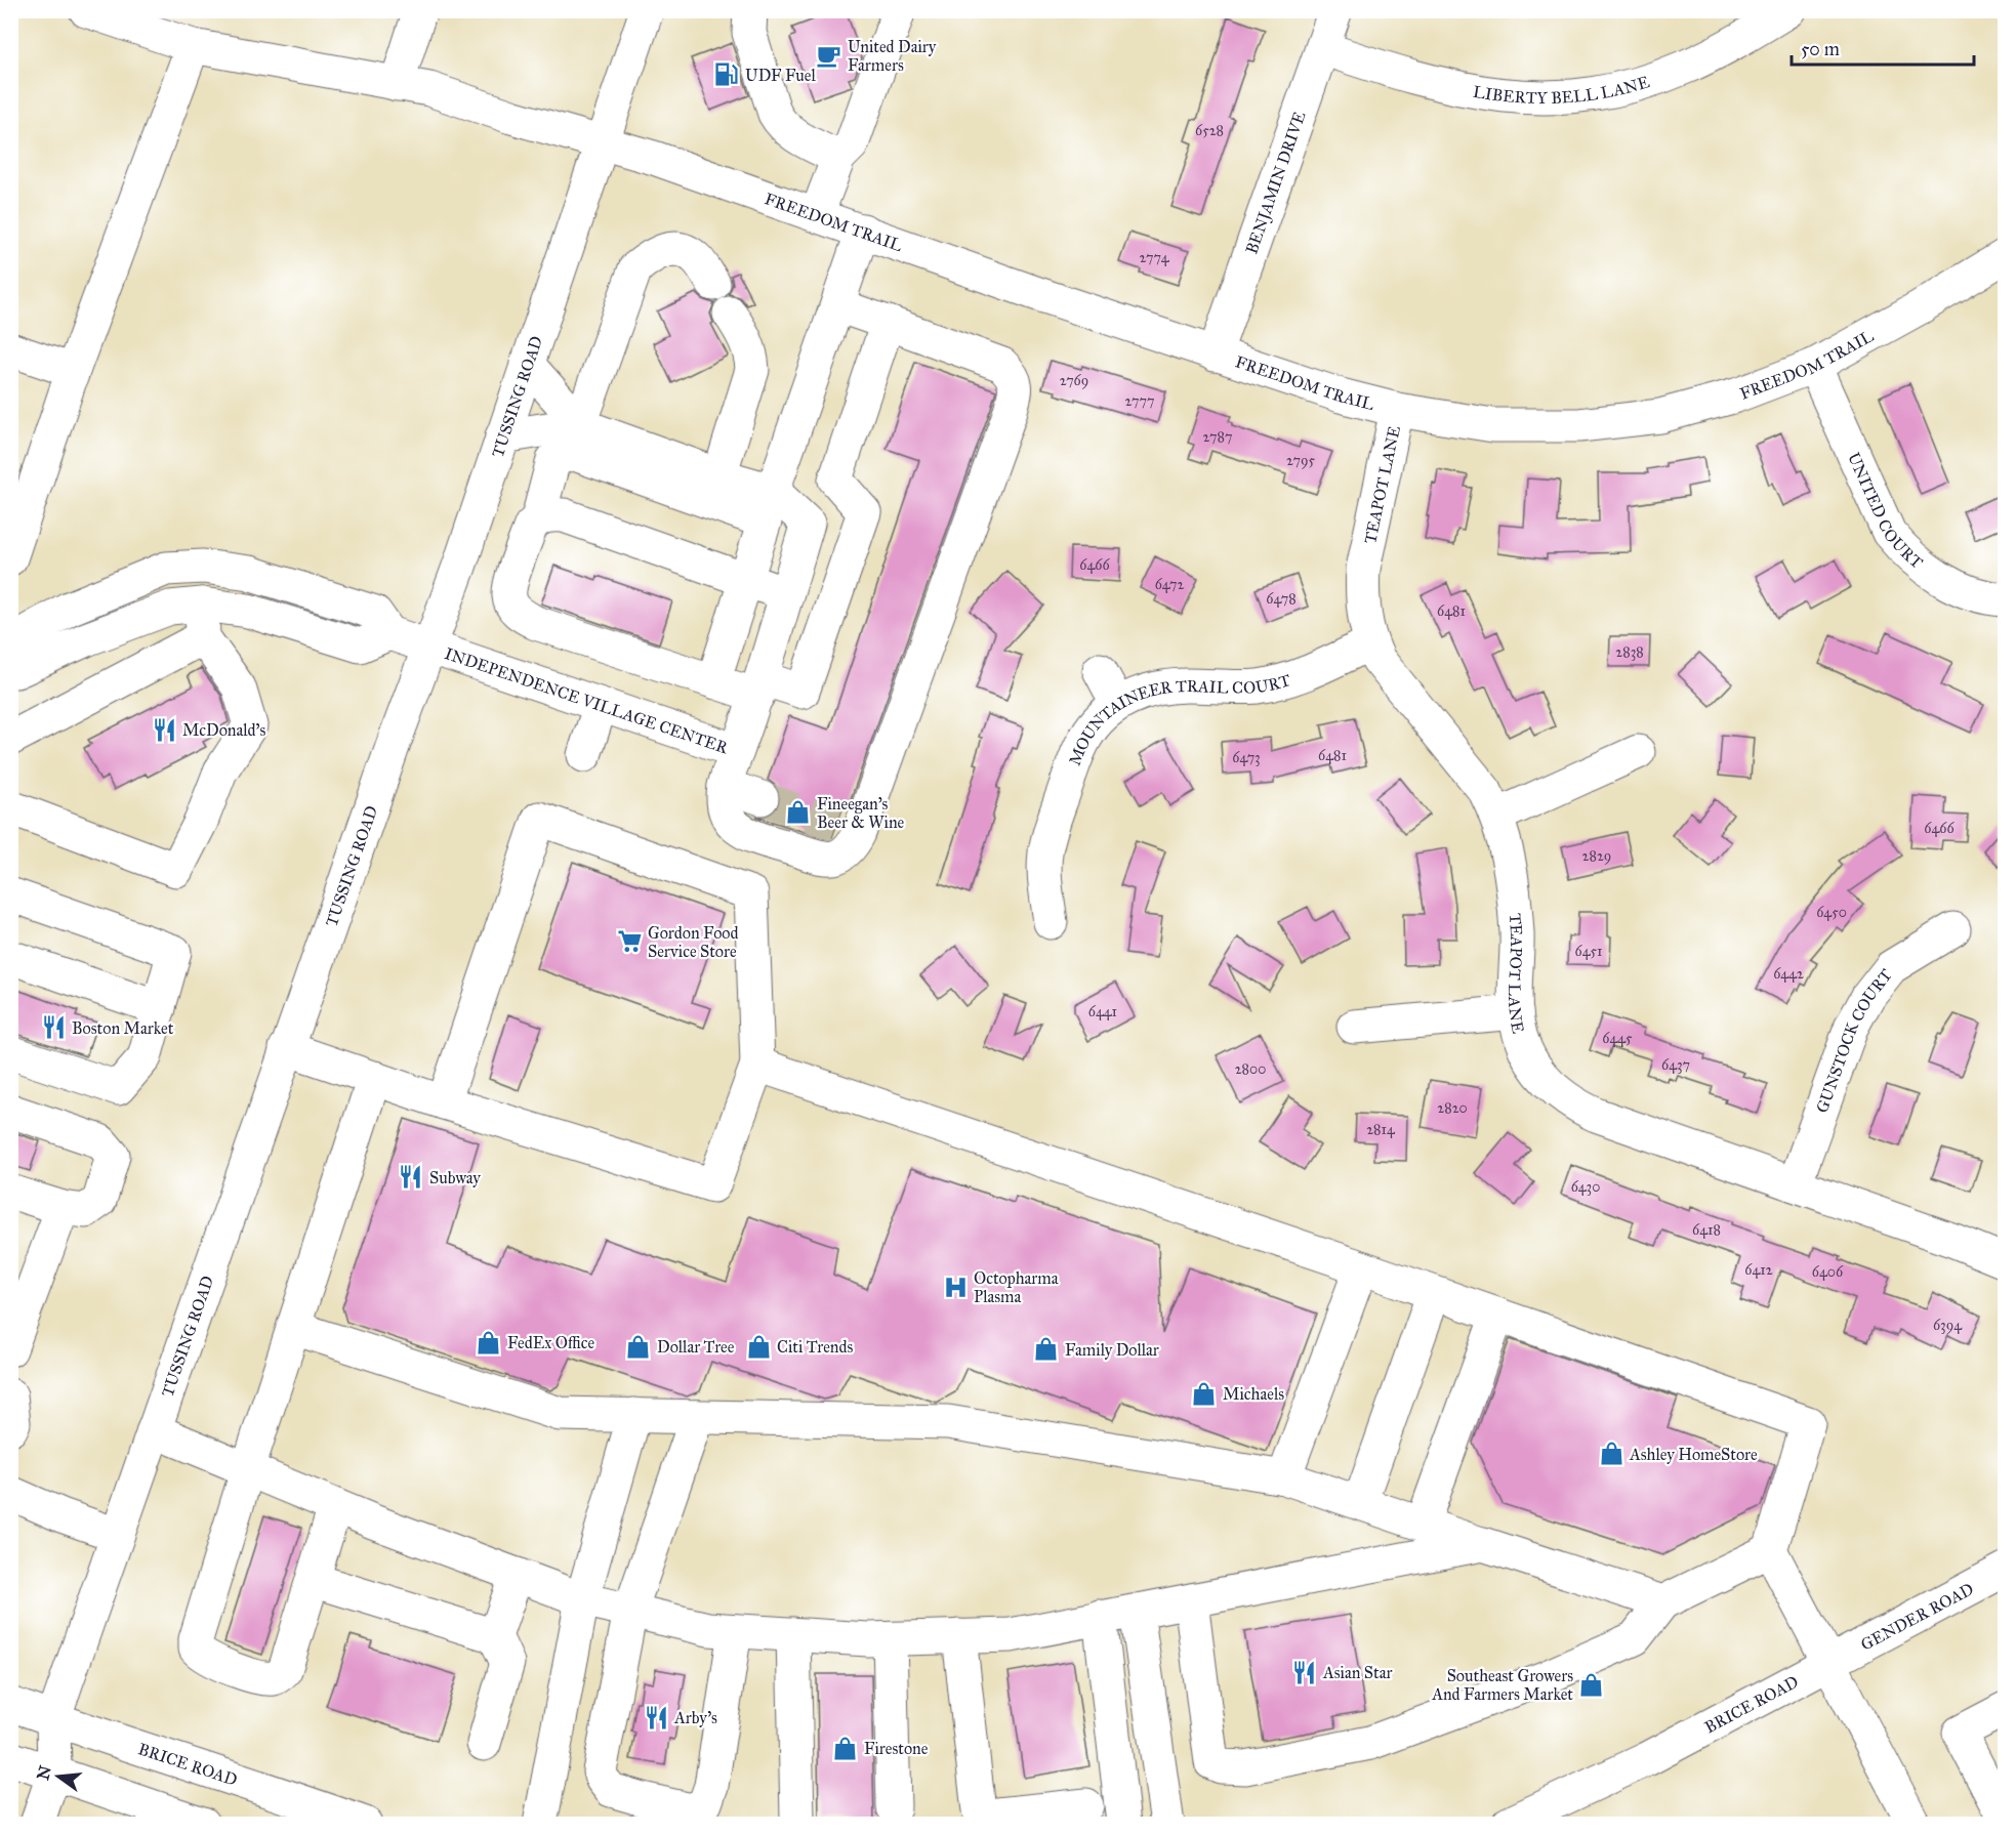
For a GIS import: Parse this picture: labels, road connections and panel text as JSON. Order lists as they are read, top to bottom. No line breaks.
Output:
{"streets":{"street":["LIBERTY BELL LANE","BENJAMIN DRIVE","FREEDOM TRAIL","TUSSING ROAD","TEAPOT LANE","UNITED COURT","INDEPENDENCE VILLAGE CENTER","MOUNTAINEER TRAIL COURT","GUNSTOCK COURT","GENDER ROAD","BRICE ROAD"]},"crossings":[["LIBERTY BELL LANE","BENJAMIN DRIVE"],["BENJAMIN DRIVE","FREEDOM TRAIL"],["FREEDOM TRAIL","TUSSING ROAD"],["FREEDOM TRAIL","TEAPOT LANE"],["FREEDOM TRAIL","UNITED COURT"],["TUSSING ROAD","INDEPENDENCE VILLAGE CENTER"],["TUSSING ROAD","BRICE ROAD"],["TEAPOT LANE","MOUNTAINEER TRAIL COURT"],["TEAPOT LANE","GUNSTOCK COURT"],["GENDER ROAD","BRICE ROAD"]],"places":{"cafe":["United Dairy Farmers"],"fuel station":["UDF Fuel"],"restaurant":["McDonald's","Boston Market","Subway","Asian Star","Arby's"],"shop":["Fineegan’s Beer & Wine","FedEx Office","Dollar Tree","Citi Trends","Family Dollar","Michaels","Ashley HomeStore","Southeast Growers And Farmers Market","Firestone"],"supermarket":["Gordon Food Service Store"],"hospital":["Octopharma Plasma"]},"house_numbers":["6528","2774","2769","2777","2787","2795","6466","6472","6478","6481","2838","6481","6473","6466","2829","6450","6451","6442","6441","6445","6437","2800","2820","2814","6430","6418","6412","6406","6394"],"scale_bar":"50 m","north":"left"}
